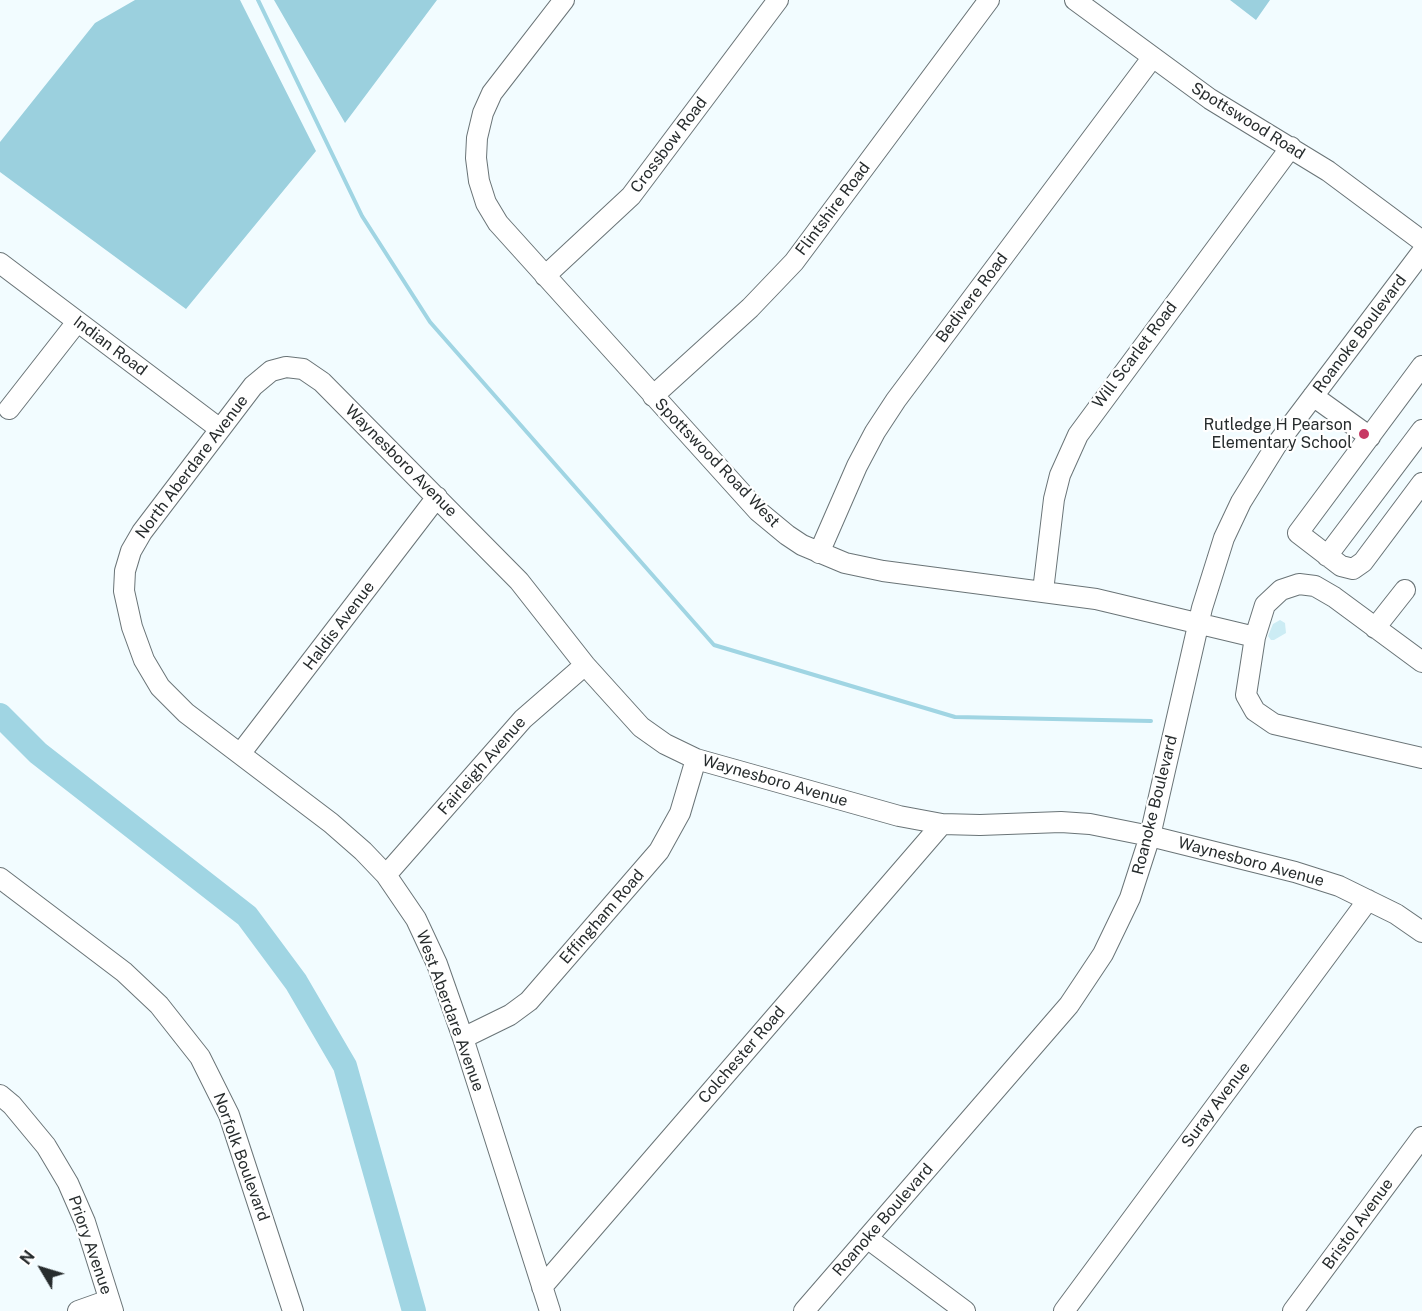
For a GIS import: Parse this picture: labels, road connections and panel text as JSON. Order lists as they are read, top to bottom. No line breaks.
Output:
{"streets":{"street":["Spottswood Road","Crossbow Road","Flintshire Road","Bedivere Road","Roanoke Boulevard","Indian Road","Will Scarlet Road","Waynesboro Avenue","Spottswood Road West","North Aberdare Avenue","Haldis Avenue","Fairleigh Avenue","Effingham Road","West Aberdare Avenue","Colchester Road","Suray Avenue","Norfolk Boulevard","Bristol Avenue","Priory Avenue"]},"crossings":[["Spottswood Road","Bedivere Road"],["Spottswood Road","Will Scarlet Road"],["Crossbow Road","Spottswood Road West"],["Flintshire Road","Spottswood Road West"],["Bedivere Road","Spottswood Road West"],["Roanoke Boulevard","Waynesboro Avenue"],["Roanoke Boulevard","Spottswood Road West"],["Indian Road","North Aberdare Avenue"],["Will Scarlet Road","Spottswood Road West"],["Waynesboro Avenue","North Aberdare Avenue"],["Waynesboro Avenue","Haldis Avenue"],["Waynesboro Avenue","Fairleigh Avenue"],["Waynesboro Avenue","Effingham Road"],["Waynesboro Avenue","Colchester Road"],["Waynesboro Avenue","Suray Avenue"],["North Aberdare Avenue","West Aberdare Avenue"],["Haldis Avenue","West Aberdare Avenue"],["Fairleigh Avenue","West Aberdare Avenue"],["Effingham Road","West Aberdare Avenue"],["West Aberdare Avenue","Colchester Road"]],"places":["Rutledge H Pearson Elementary School"],"north":"top left"}
